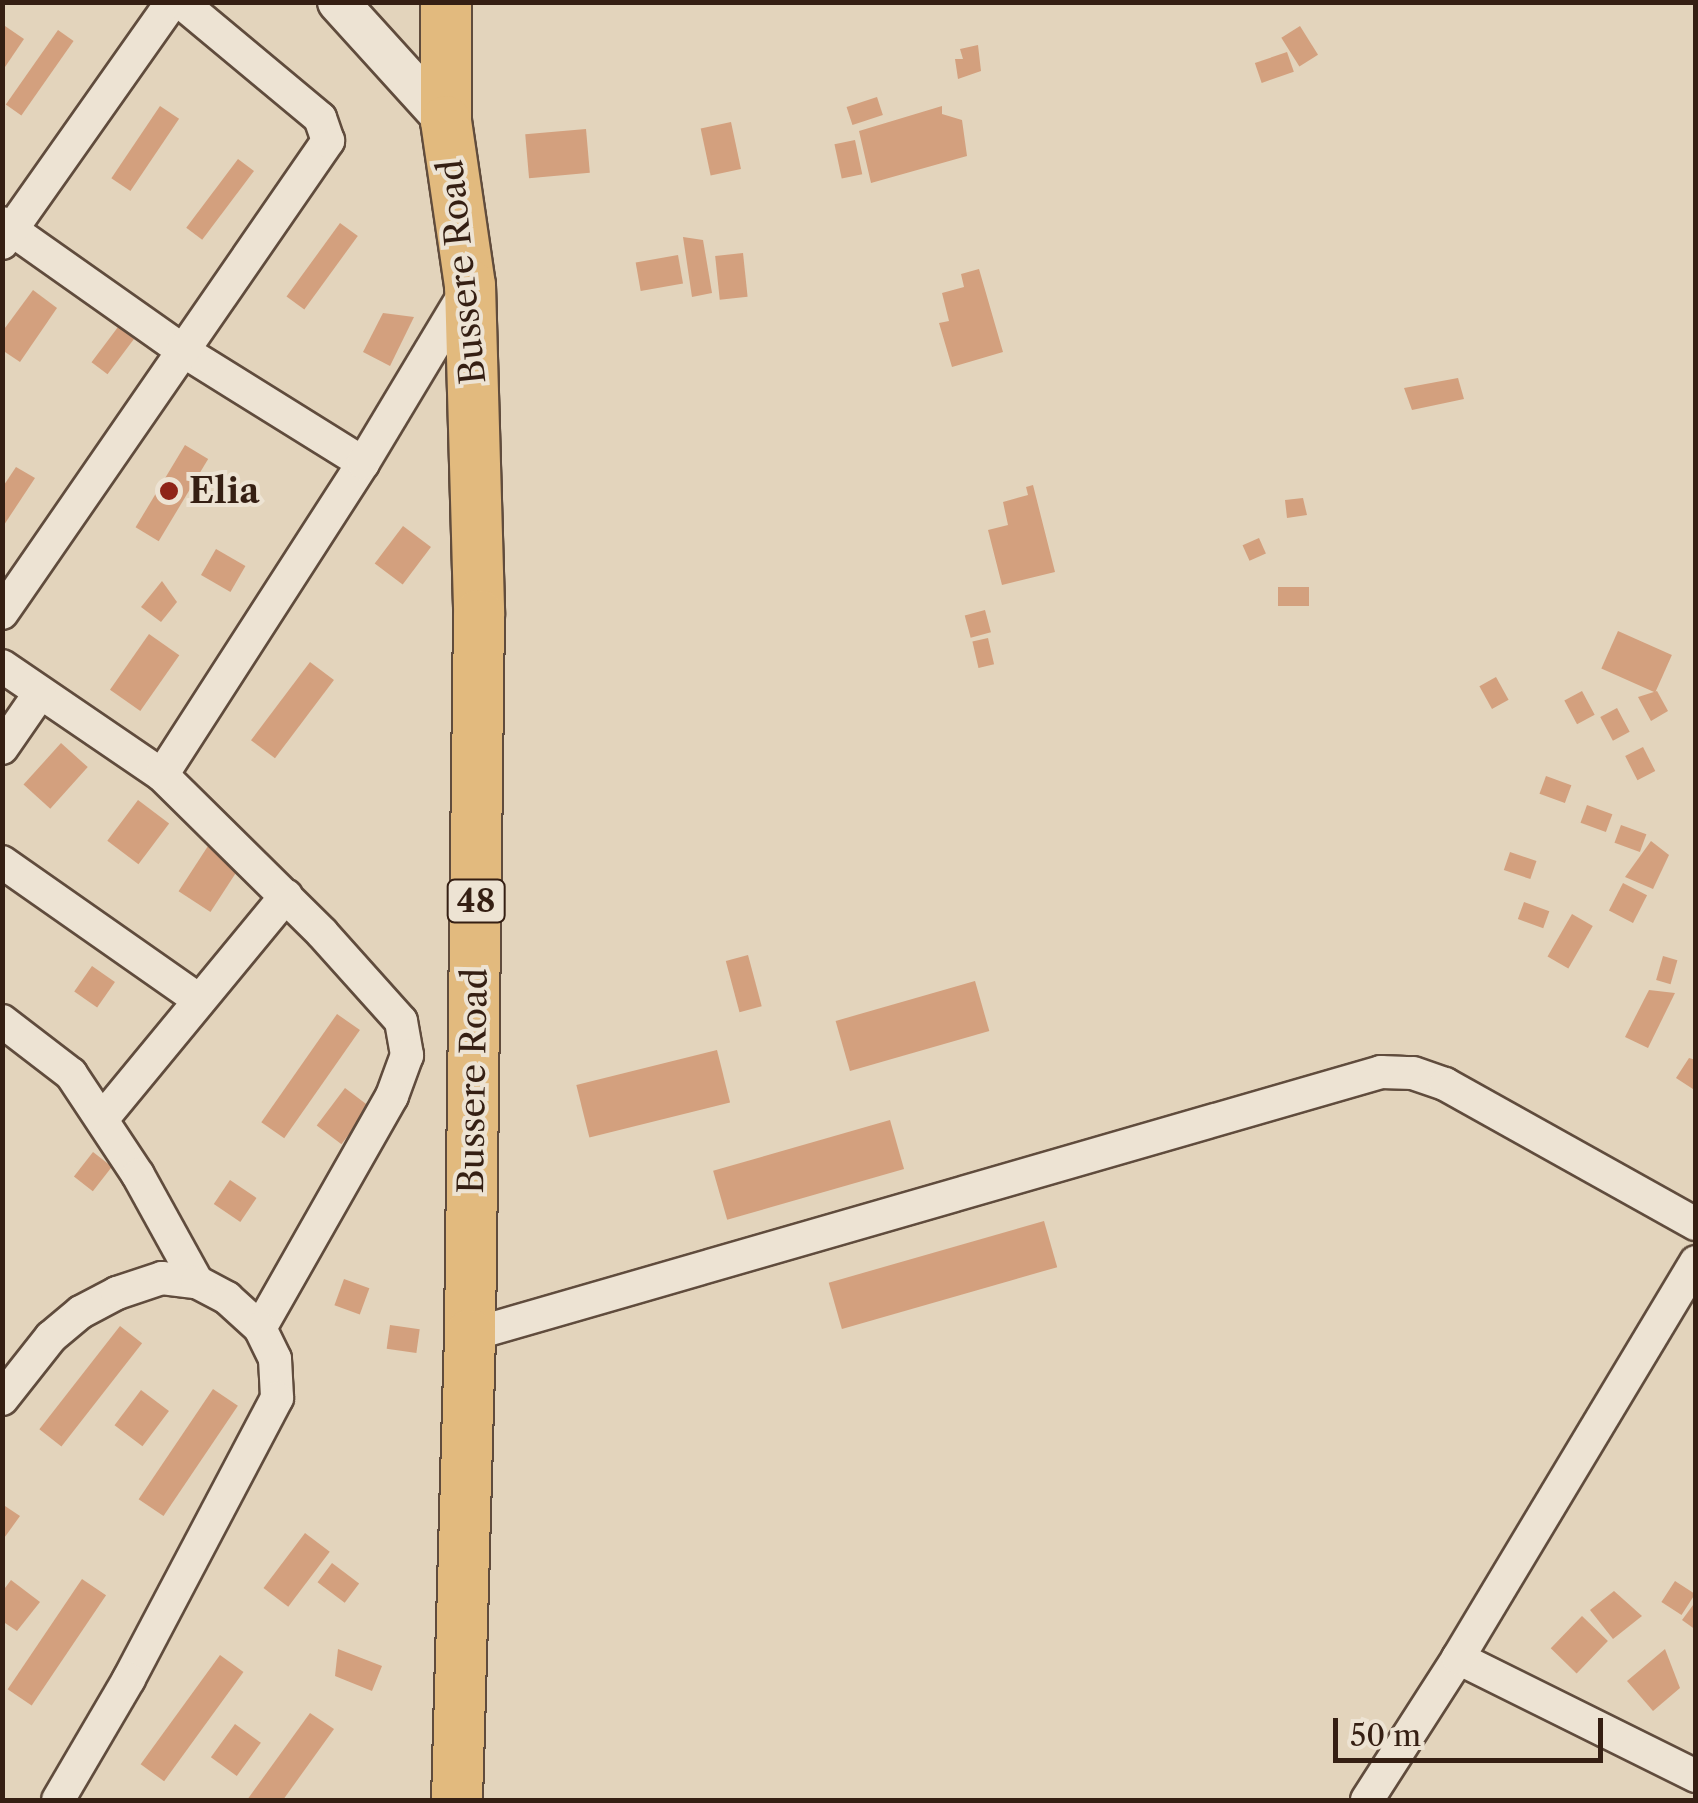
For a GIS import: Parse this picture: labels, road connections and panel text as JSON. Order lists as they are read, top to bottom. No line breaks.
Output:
{"streets":{"main road":["Bussere Road","48"]},"places":["Elia"],"scale_bar":"50 m"}
